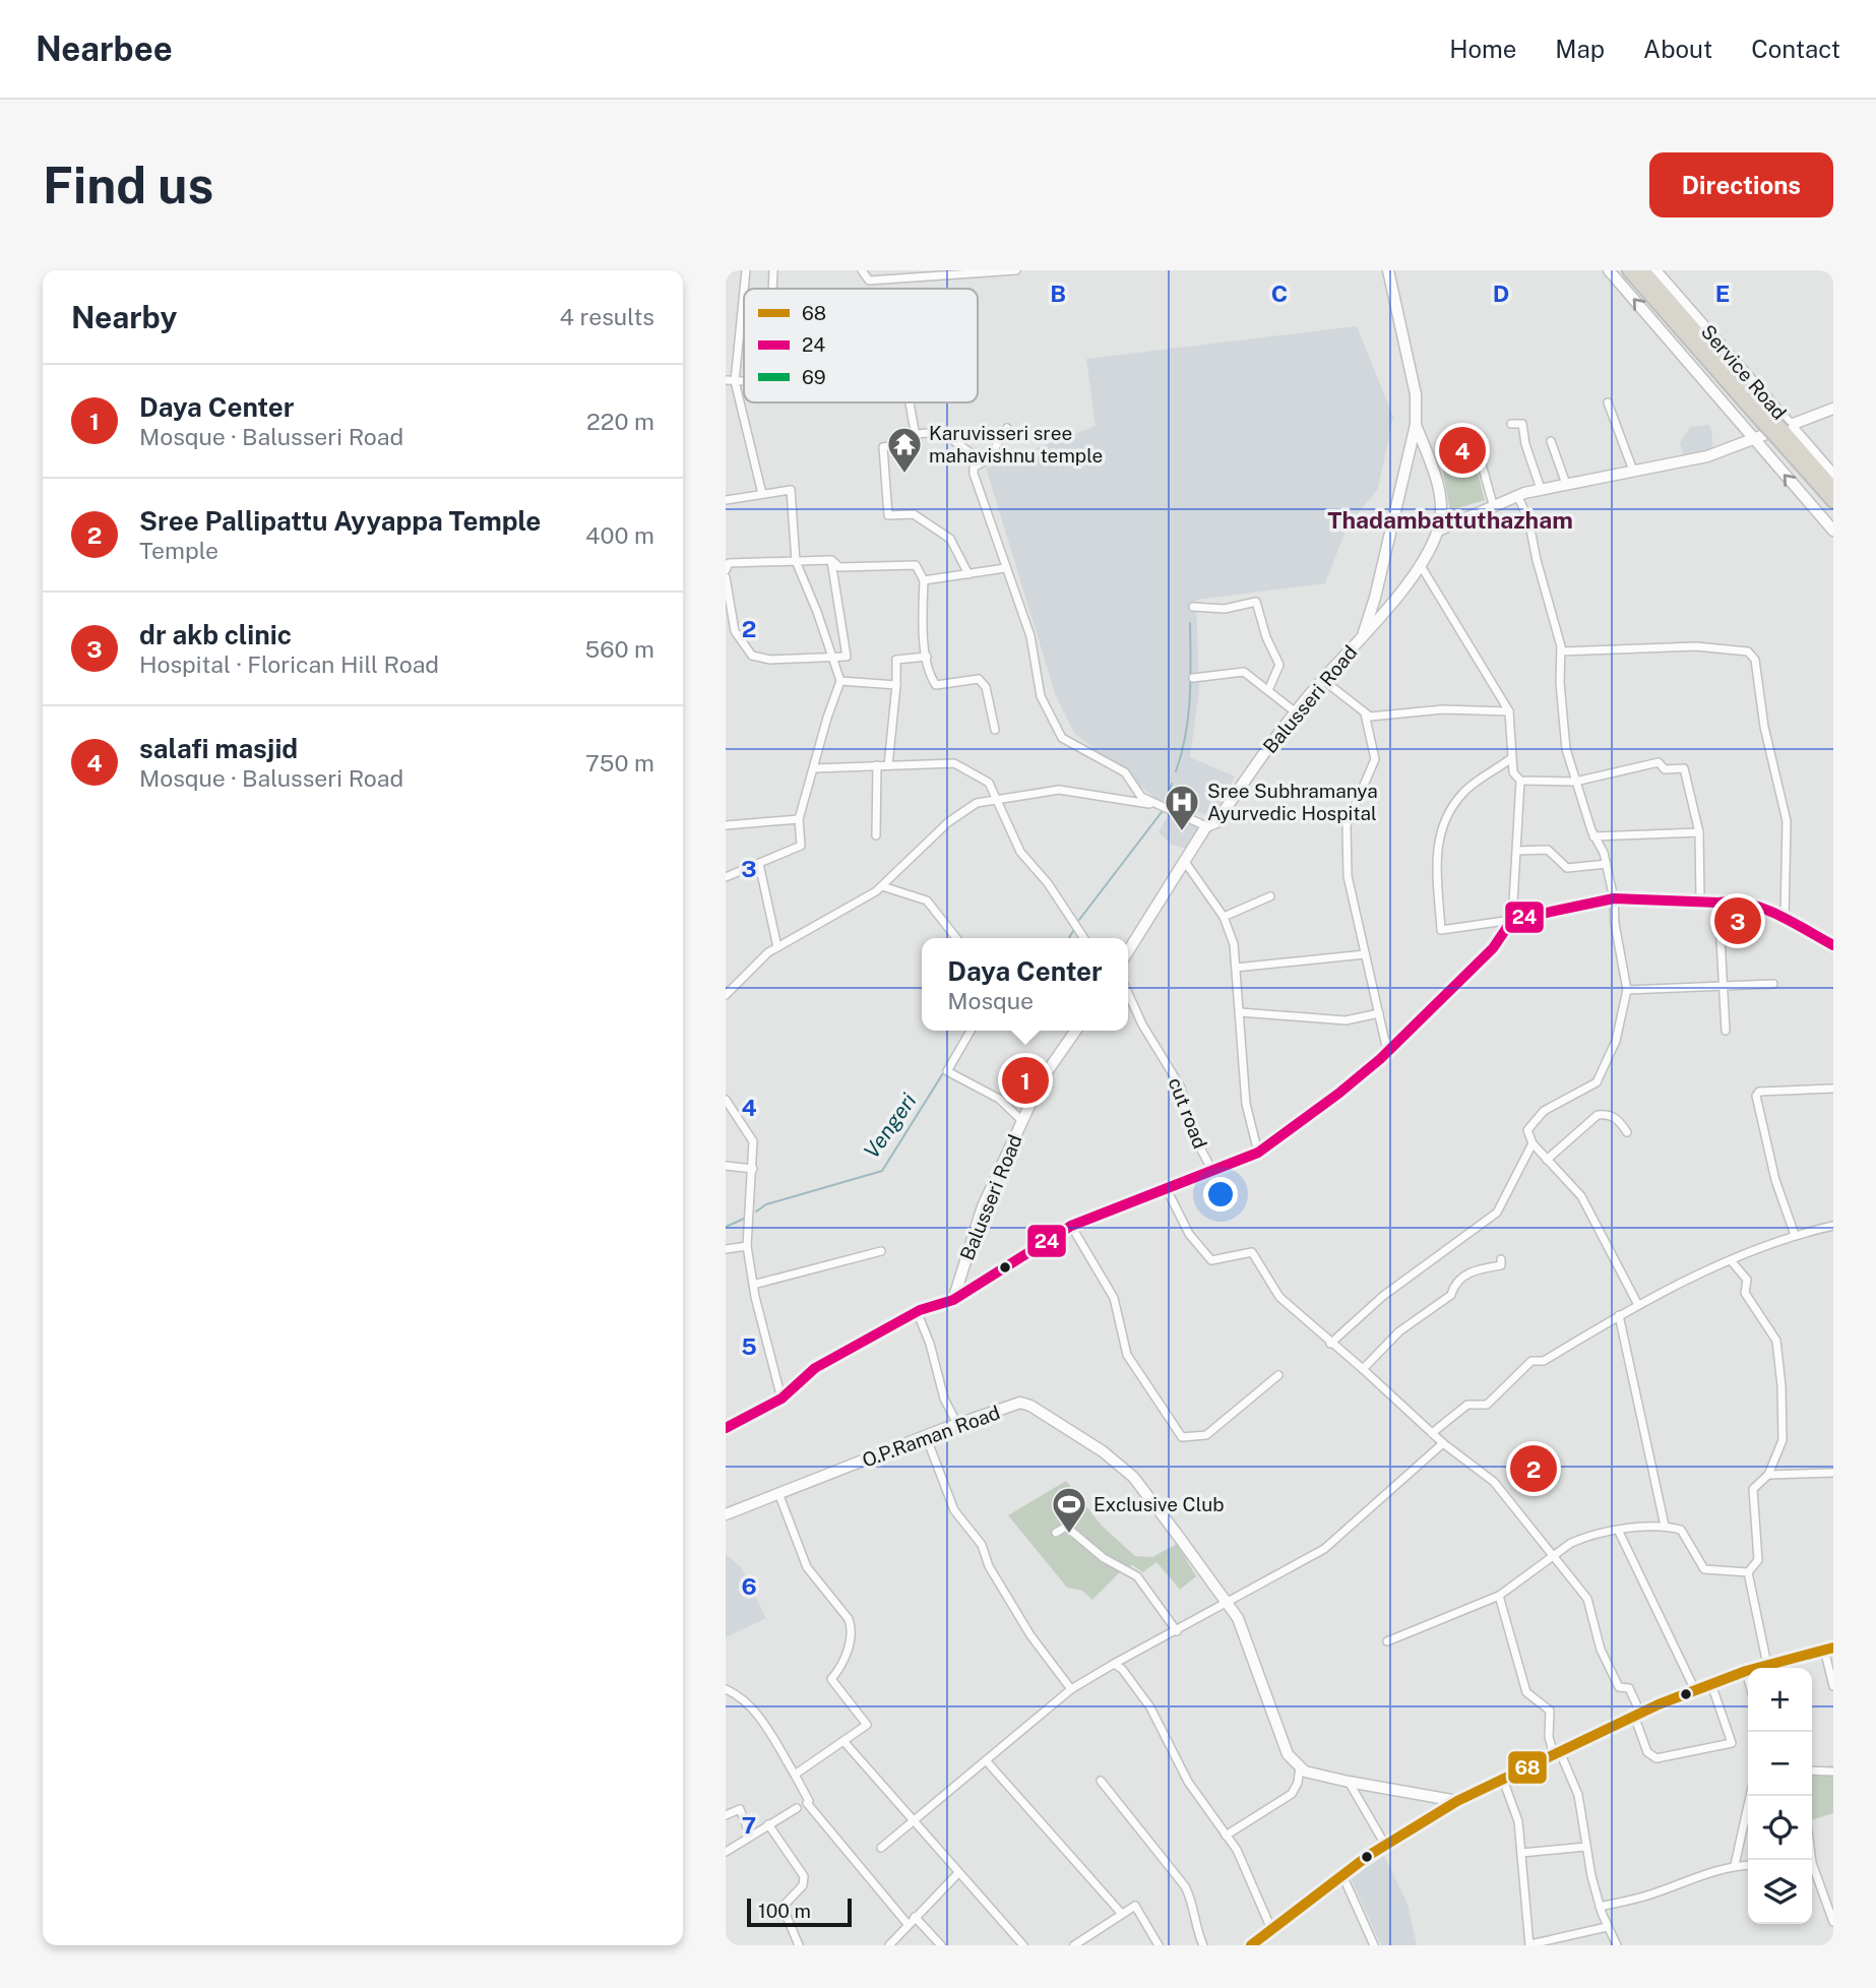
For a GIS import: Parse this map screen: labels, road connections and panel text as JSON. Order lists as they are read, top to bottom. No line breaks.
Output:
{"streets":{"street":["Service Road","Balusseri Road","cut road","O.P.Raman Road"]},"districts":["Thadambattuthazham"],"water":["Vengeri"],"places":{"temple":["Karuvisseri sree mahavishnu temple"],"hospital":["Sree Subhramanya Ayurvedic Hospital"],"sports":["Exclusive Club"]},"lines":["transit line 24","transit line 68"],"legend":["68","24","69"],"scale_bar":"100 m","page":{"header":"Nearbee","nav":["Home","Map","About","Contact"],"buttons":"Directions","title":"Find us","heading":["Nearby","4 results"],"list":[{"mark":"1","name":"Daya Center","note":"Mosque · Balusseri Road","value":"220 m"},{"mark":"2","name":"Sree Pallipattu Ayyappa Temple","note":"Temple","value":"400 m"},{"mark":"3","name":"dr akb clinic","note":"Hospital · Florican Hill Road","value":"560 m"},{"mark":"4","name":"salafi masjid","note":"Mosque · Balusseri Road","value":"750 m"}],"pins":["4","3","1","2"],"popup":["Daya Center","Mosque"],"map_buttons":["+","−"],"scale":"100 m"},"grid":{"columns":["B","C","D","E"],"rows":["2","3","4","5","6","7"]}}
